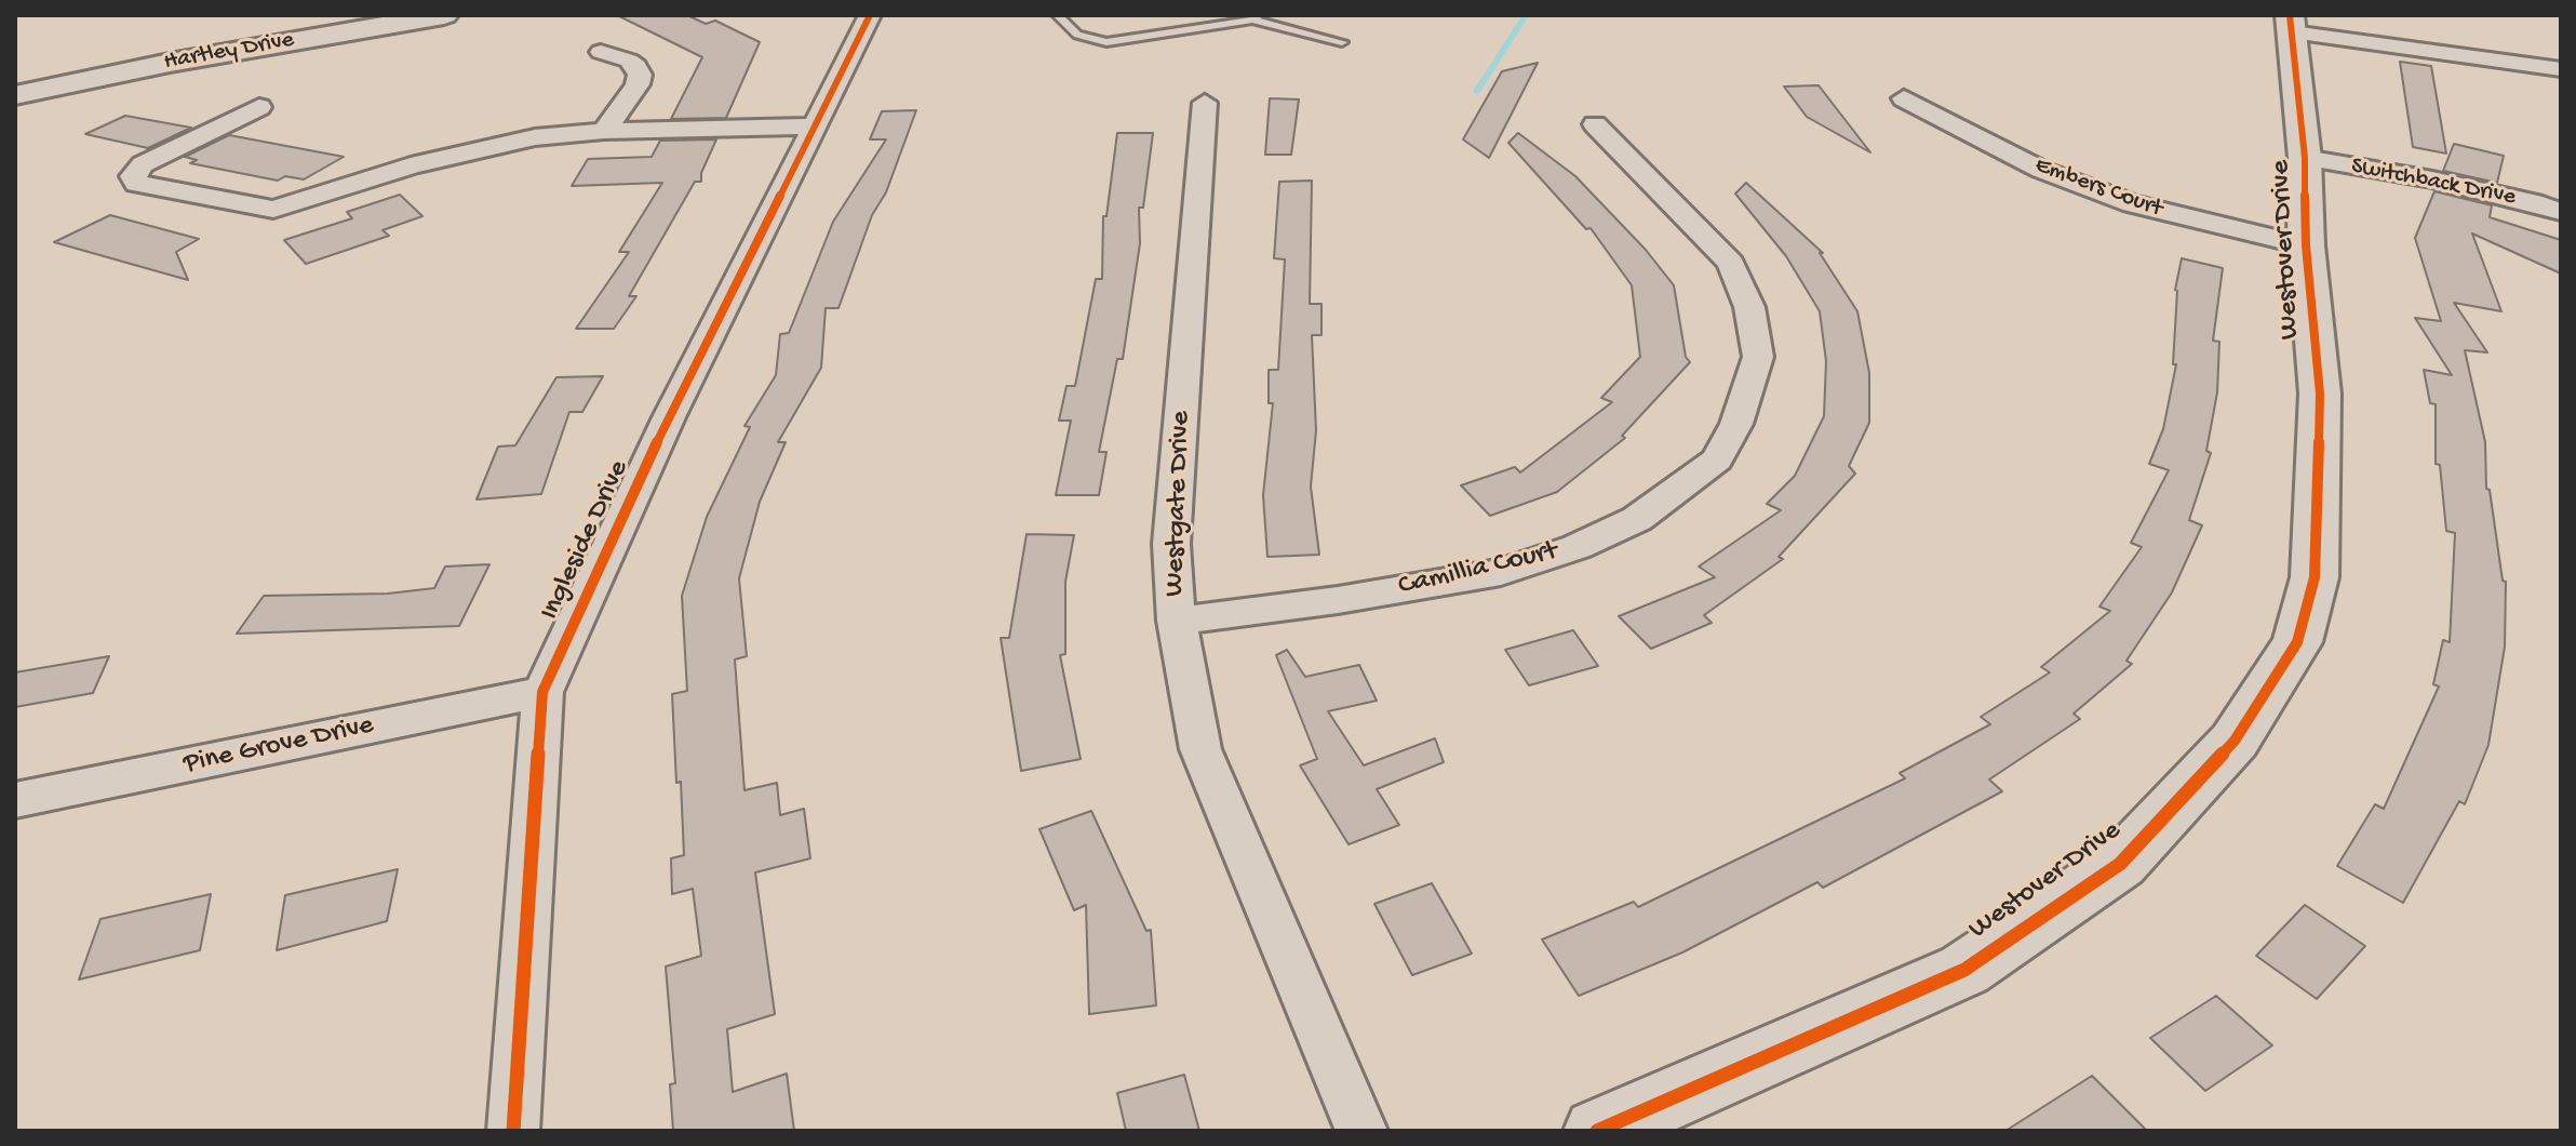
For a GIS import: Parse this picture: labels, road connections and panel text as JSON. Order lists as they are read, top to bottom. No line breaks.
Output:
{"streets":{"street":["Hartley Drive","Switchback Drive","Embers Court","Westover Drive","Westgate Drive","Ingleside Drive","Camillia Court","Pine Grove Drive"]},"crossings":[["Switchback Drive","Westover Drive"],["Embers Court","Westover Drive"],["Westgate Drive","Camillia Court"],["Ingleside Drive","Pine Grove Drive"]]}
